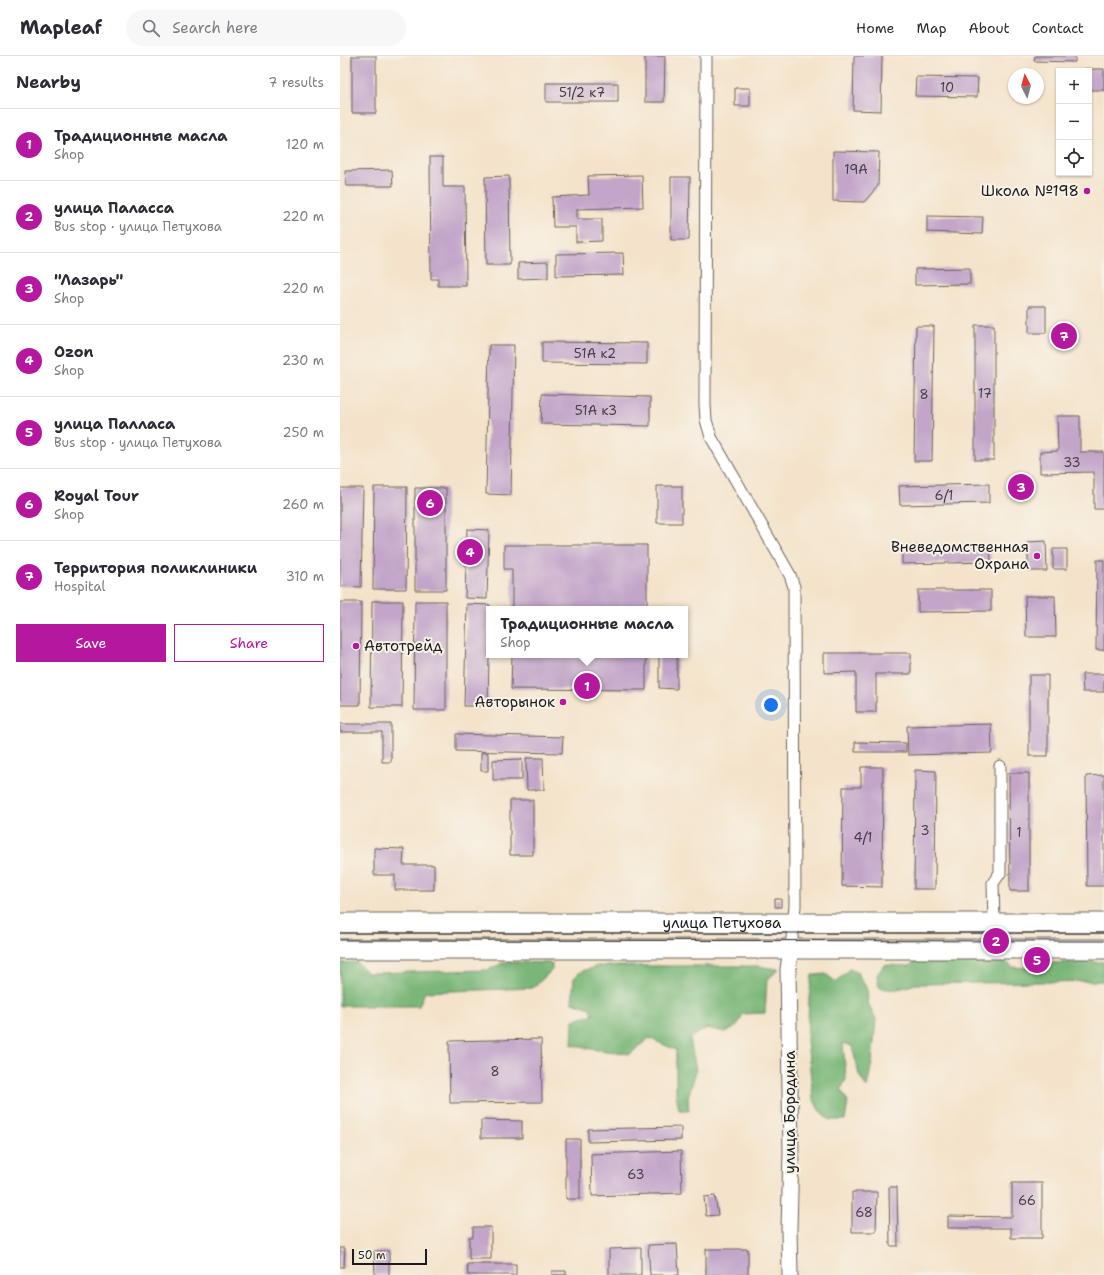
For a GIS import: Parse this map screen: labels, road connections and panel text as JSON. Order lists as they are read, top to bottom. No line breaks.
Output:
{"streets":{"highway":["улица Петухова"],"main road":["улица Бородина"]},"crossings":[["улица Петухова","улица Бородина"]],"places":["Школа №198","Вневедомственная Охрана","Автотрейд","Авторынок"],"house_numbers":["10","51/2 к7","19А","51А к2","17","8","51А к3","33","6/1","3","1","4/1","8","63","66","68"],"scale_bar":"50 m","north":"top","page":{"header":"Mapleaf","search":"Search here","nav":["Home","Map","About","Contact"],"heading":["Nearby","7 results"],"map_buttons":["+","−"],"list":[{"mark":"1","name":"Традиционные масла","note":"Shop","value":"120 m"},{"mark":"2","name":"улица Паласса","note":"Bus stop · улица Петухова","value":"220 m"},{"mark":"3","name":"\"Лазарь\"","note":"Shop","value":"220 m"},{"mark":"4","name":"Ozon","note":"Shop","value":"230 m"},{"mark":"5","name":"улица Палласа","note":"Bus stop · улица Петухова","value":"250 m"},{"mark":"6","name":"Royal Tour","note":"Shop","value":"260 m"},{"mark":"7","name":"Территория поликлиники","note":"Hospital","value":"310 m"}],"pins":["7","3","6","4","1","2","5"],"popup":["Традиционные масла","Shop"],"buttons":["Save","Share"],"scale":"50 m"}}
